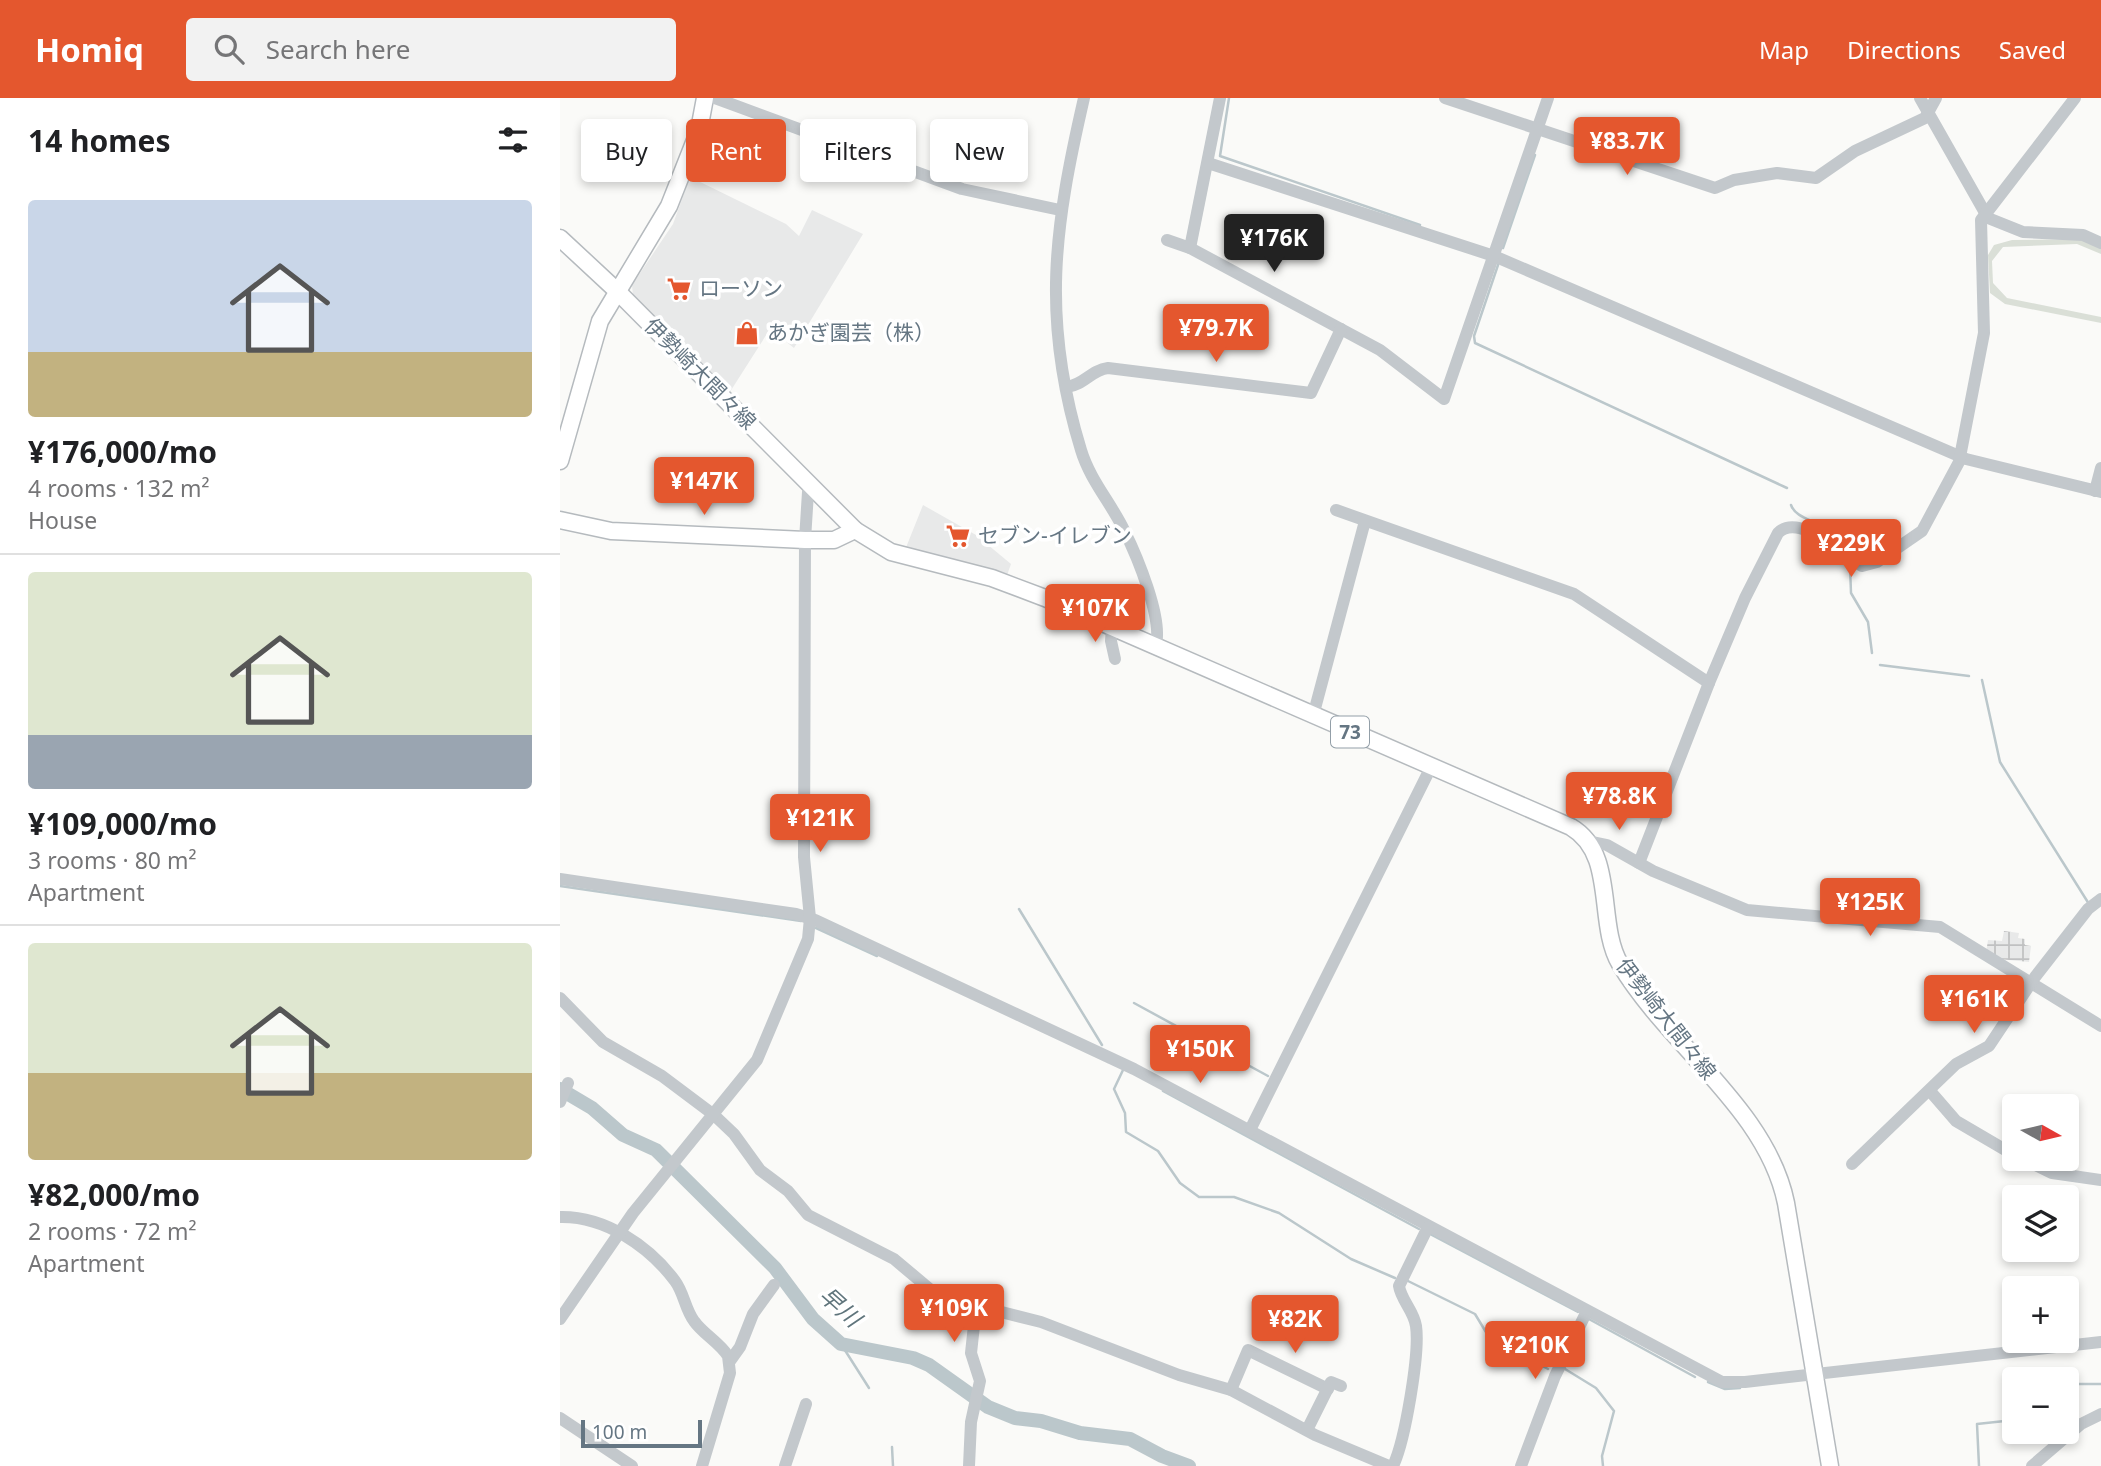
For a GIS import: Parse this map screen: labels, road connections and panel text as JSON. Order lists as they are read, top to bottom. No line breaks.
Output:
{"streets":{"main road":["伊勢崎大間々線","73"]},"water":["早川"],"places":{"supermarket":["ローソン","セブン-イレブン"],"shop":["あかぎ園芸（株）"]},"scale_bar":"100 m","north":"right","page":{"header":"Homiq","search":"Search here","nav":["Map","Directions","Saved"],"heading":"14 homes","price":["¥83.7K","¥176K","¥79.7K","¥147K","¥229K","¥107K","¥78.8K","¥121K","¥125K","¥161K","¥150K","¥109K","¥82K","¥210K"],"chip":["Buy","Rent","Filters","New"],"list":[{"name":"¥176,000/mo","note":"4 rooms · 132 m² · House"},{"name":"¥109,000/mo","note":"3 rooms · 80 m² · Apartment"},{"name":"¥82,000/mo","note":"2 rooms · 72 m² · Apartment"}],"map_buttons":["+","−"],"scale":"100 m"}}
